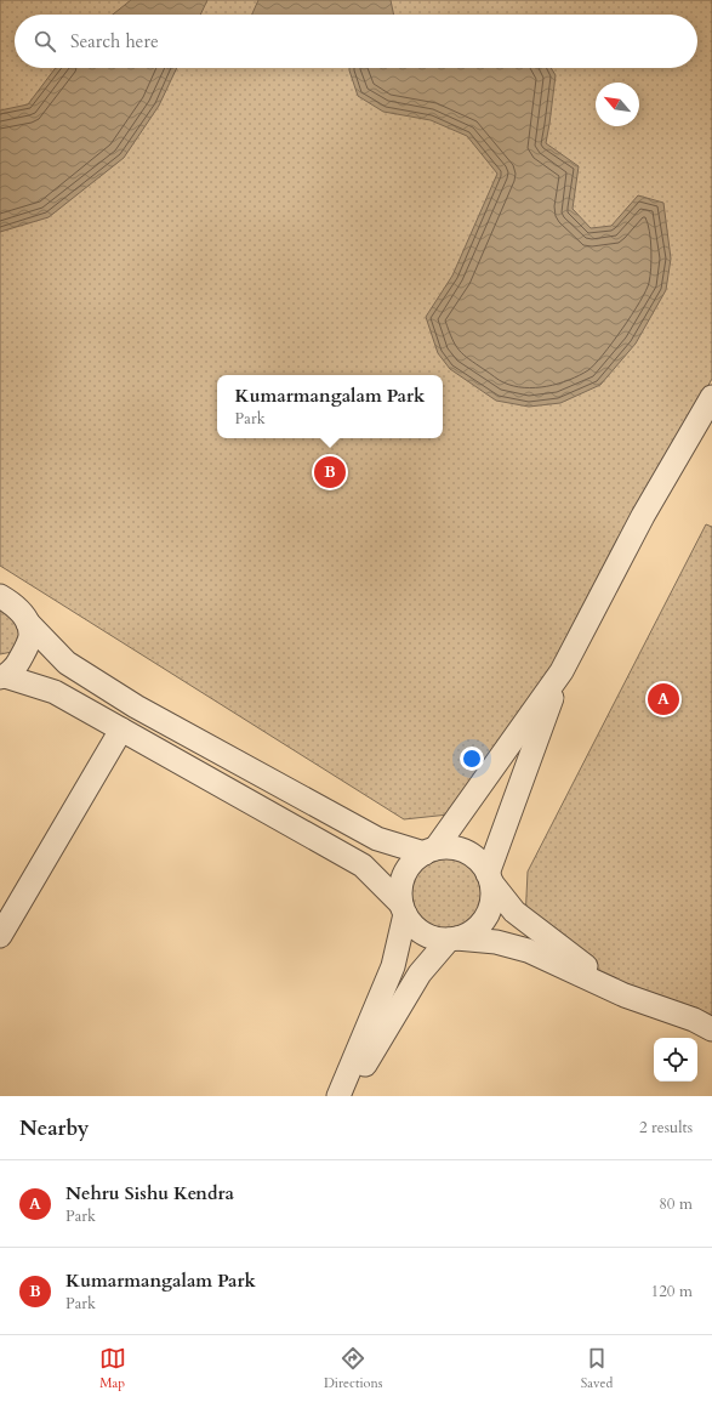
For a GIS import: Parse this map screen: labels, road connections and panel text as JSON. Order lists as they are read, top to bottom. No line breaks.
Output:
{"north":"top left","page":{"search":"Search here","popup":["Kumarmangalam Park","Park"],"pins":["B","A"],"heading":["Nearby","2 results"],"list":[{"mark":"A","name":"Nehru Sishu Kendra","note":"Park","value":"80 m"},{"mark":"B","name":"Kumarmangalam Park","note":"Park","value":"120 m"}],"nav":["Map","Directions","Saved"]}}
